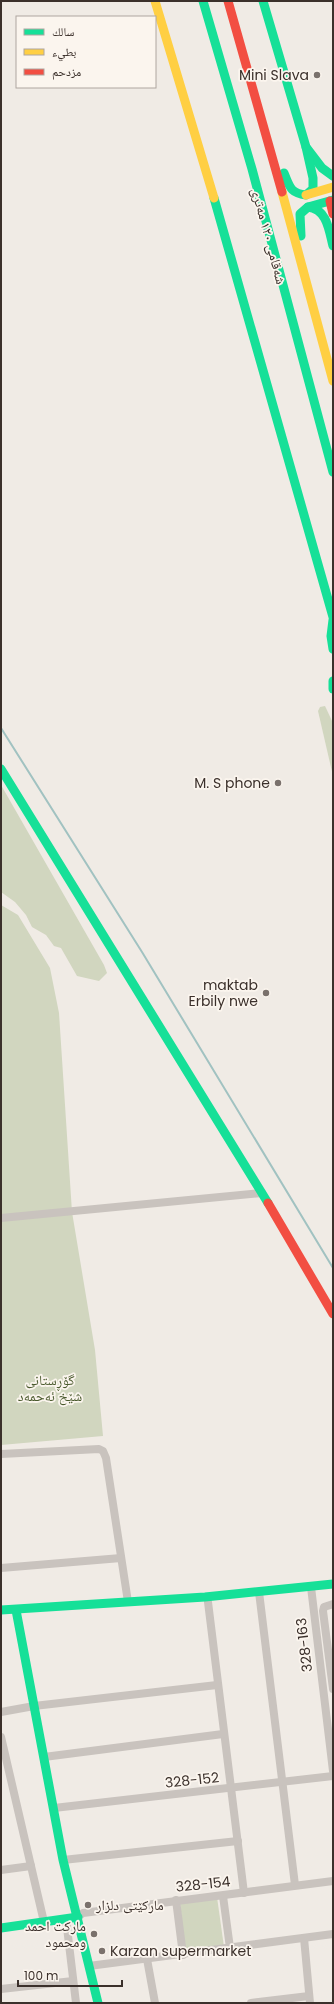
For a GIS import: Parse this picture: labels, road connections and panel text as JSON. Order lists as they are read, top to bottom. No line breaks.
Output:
{"streets":{"main road":["شەقامی ١٢٠ مەتری"],"street":["328-163","328-152","328-154"]},"parks":["گۆڕستانی شێخ ئەحمەد"],"places":["Mini Slava","M. S phone","maktab Erbily nwe","مارکێتی دلزار","ماركت احمد ومحمود","Karzan supermarket"],"legend":["سالك","بطيء","مزدحم"],"scale_bar":"100 m"}
